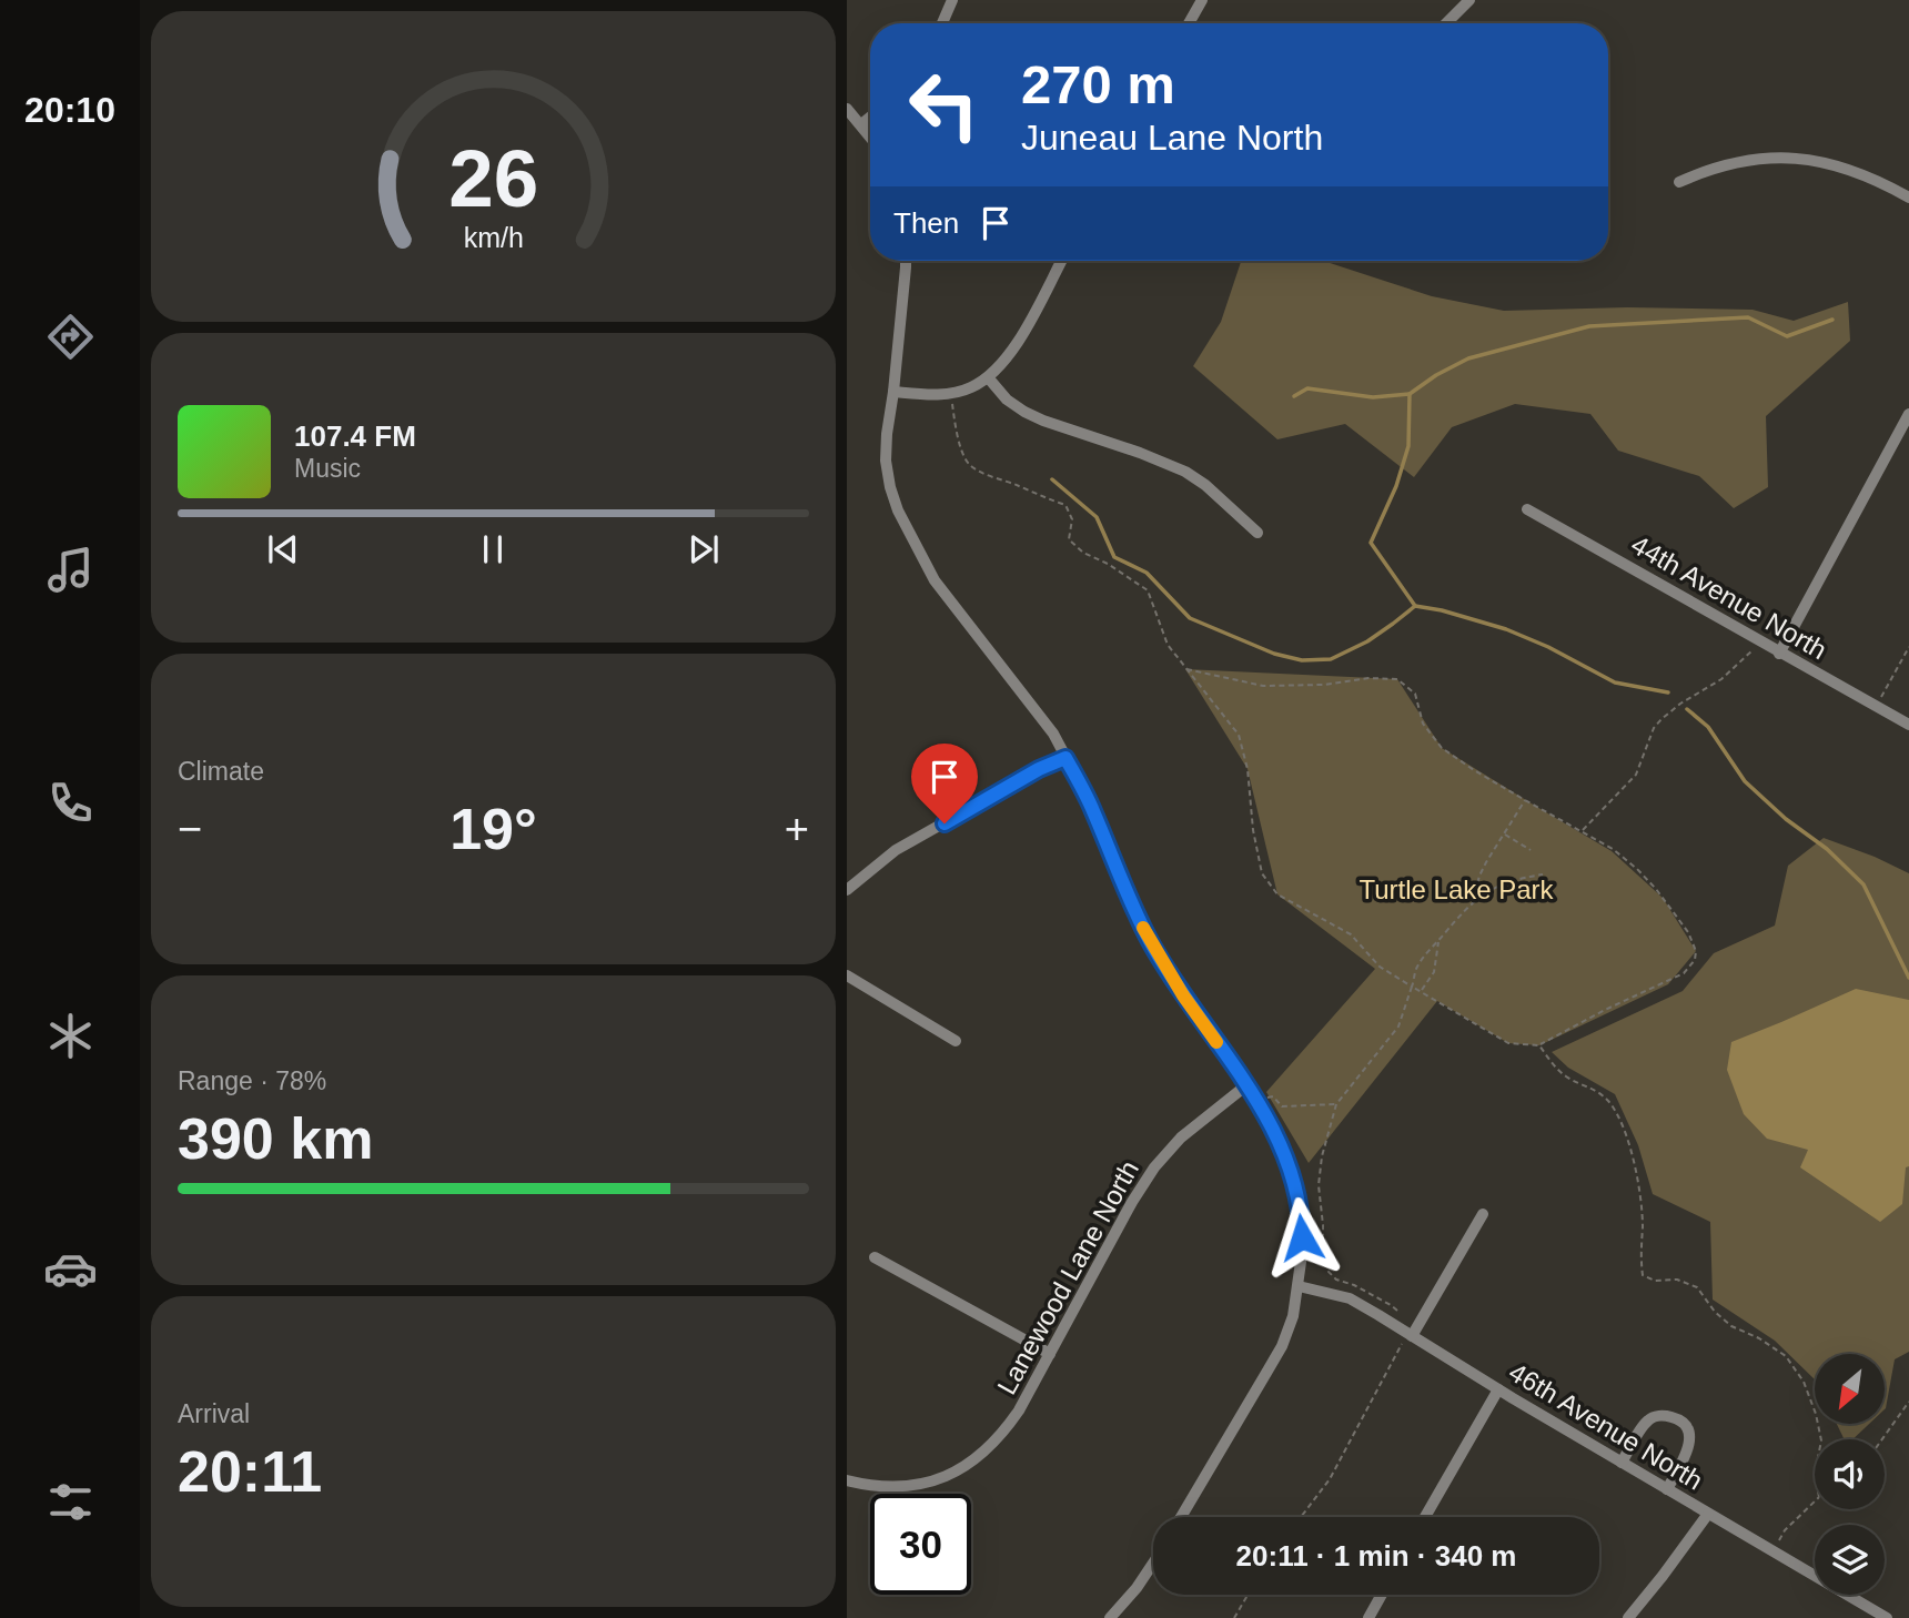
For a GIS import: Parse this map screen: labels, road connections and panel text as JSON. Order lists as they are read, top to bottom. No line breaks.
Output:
{"streets":{"street":["44th Avenue North","Lanewood Lane North","46th Avenue North"]},"parks":["Turtle Lake Park"],"north":"bottom left","page":{"tabs":"20:10","turn":["270 m","Juneau Lane North"],"then":"Then","song":["107.4 FM","Music"],"tile":["Climate",["Range · 78%","390 km"],["Arrival","20:11"]],"heat":["−","19°","+"],"limit":"30","trip":"20:11 · 1 min · 340 m","gauge":["26","km/h"]}}
